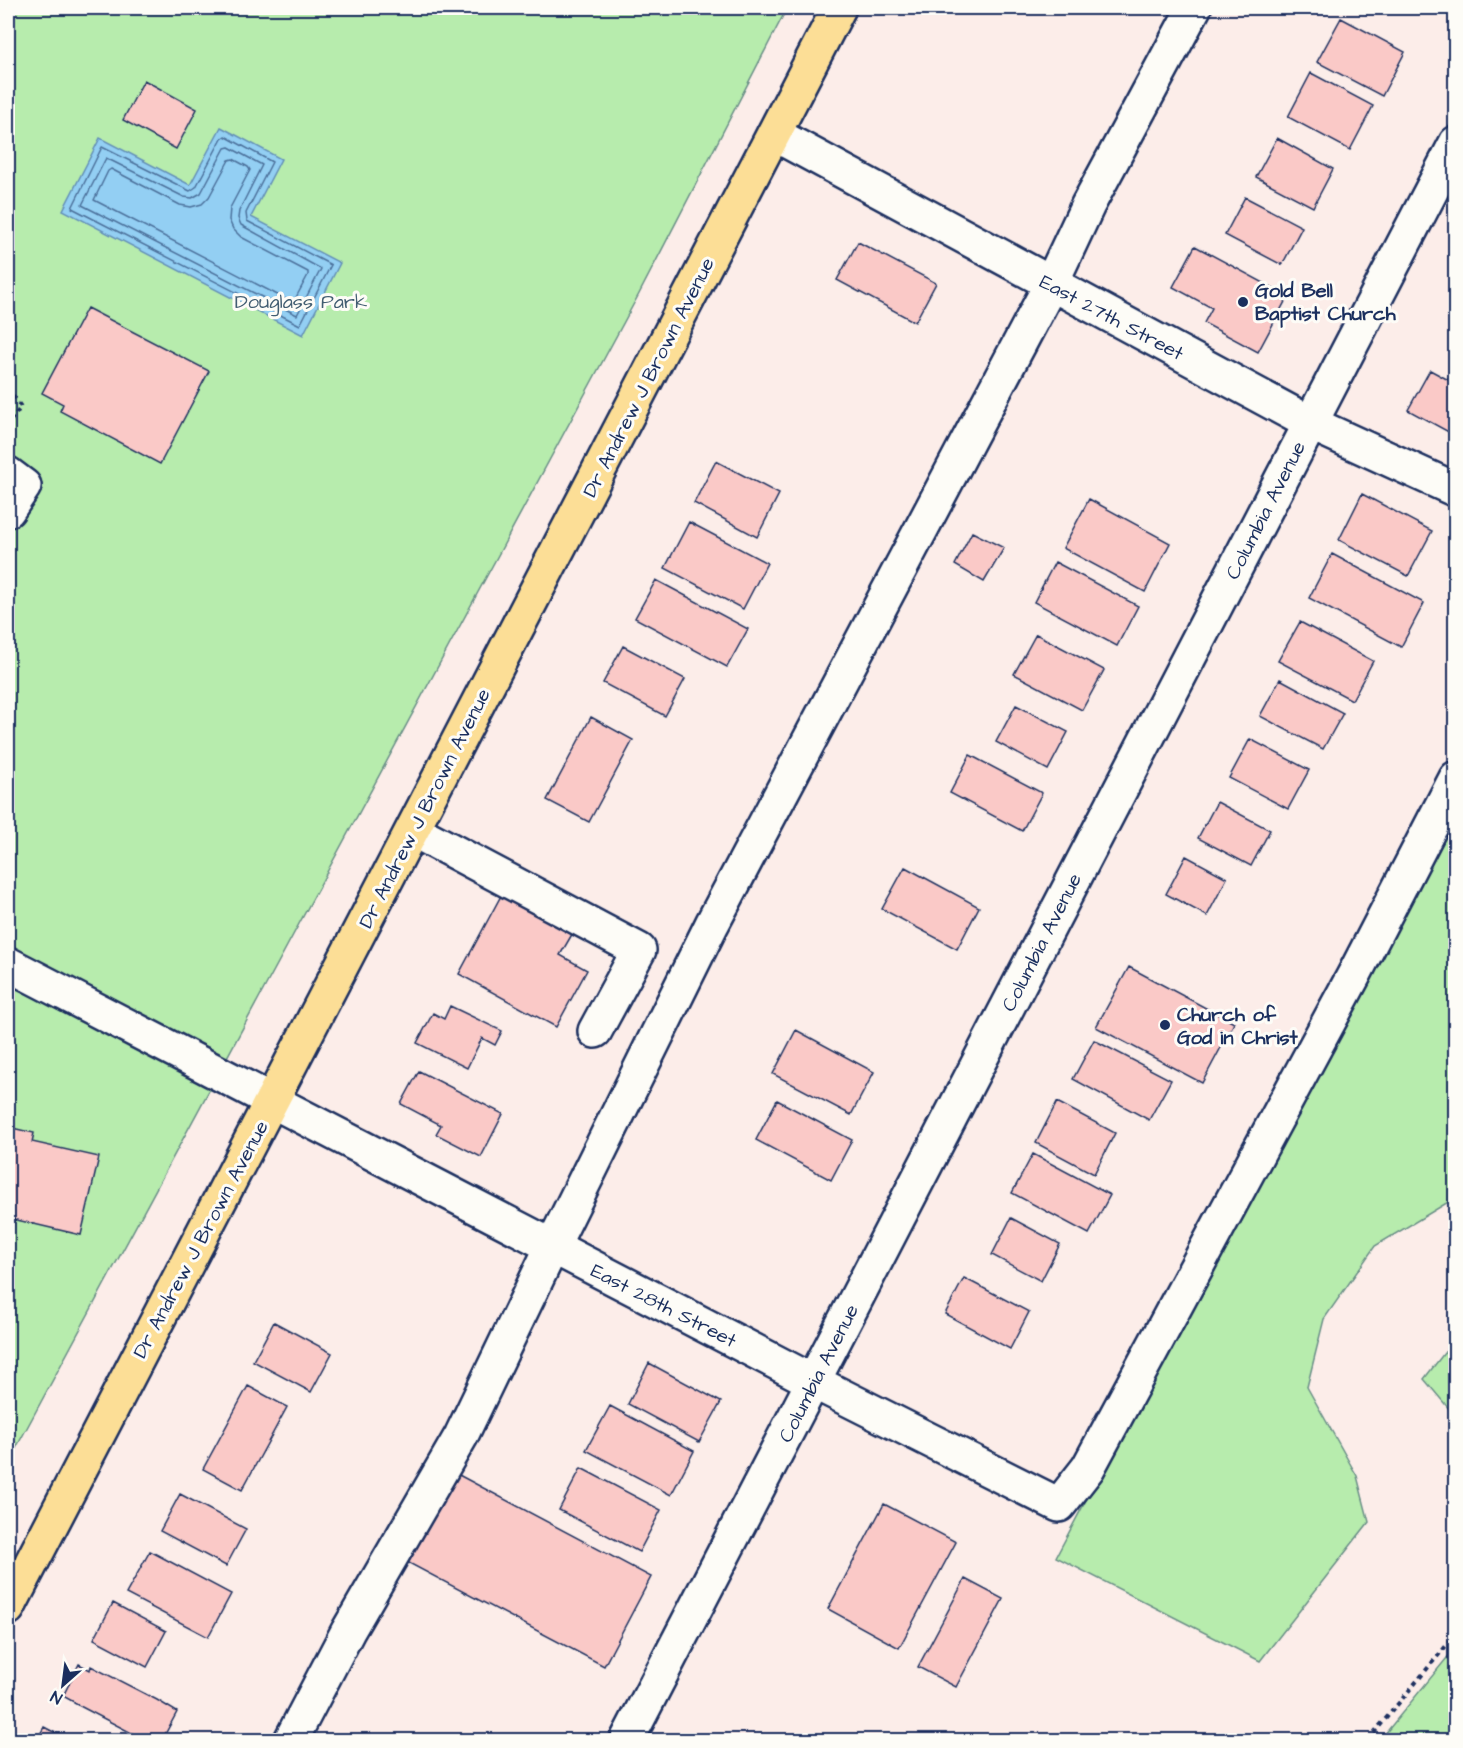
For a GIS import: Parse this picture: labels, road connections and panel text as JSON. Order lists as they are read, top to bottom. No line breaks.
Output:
{"streets":{"main road":["Dr Andrew J Brown Avenue"],"street":["East 27th Street","Columbia Avenue","East 28th Street"]},"crossings":[["East 27th Street","Dr Andrew J Brown Avenue"],["East 27th Street","Columbia Avenue"],["Dr Andrew J Brown Avenue","East 28th Street"],["Columbia Avenue","East 28th Street"]],"parks":["Douglass Park"],"places":["Gold Bell Baptist Church","Church of God in Christ"],"north":"bottom left"}
